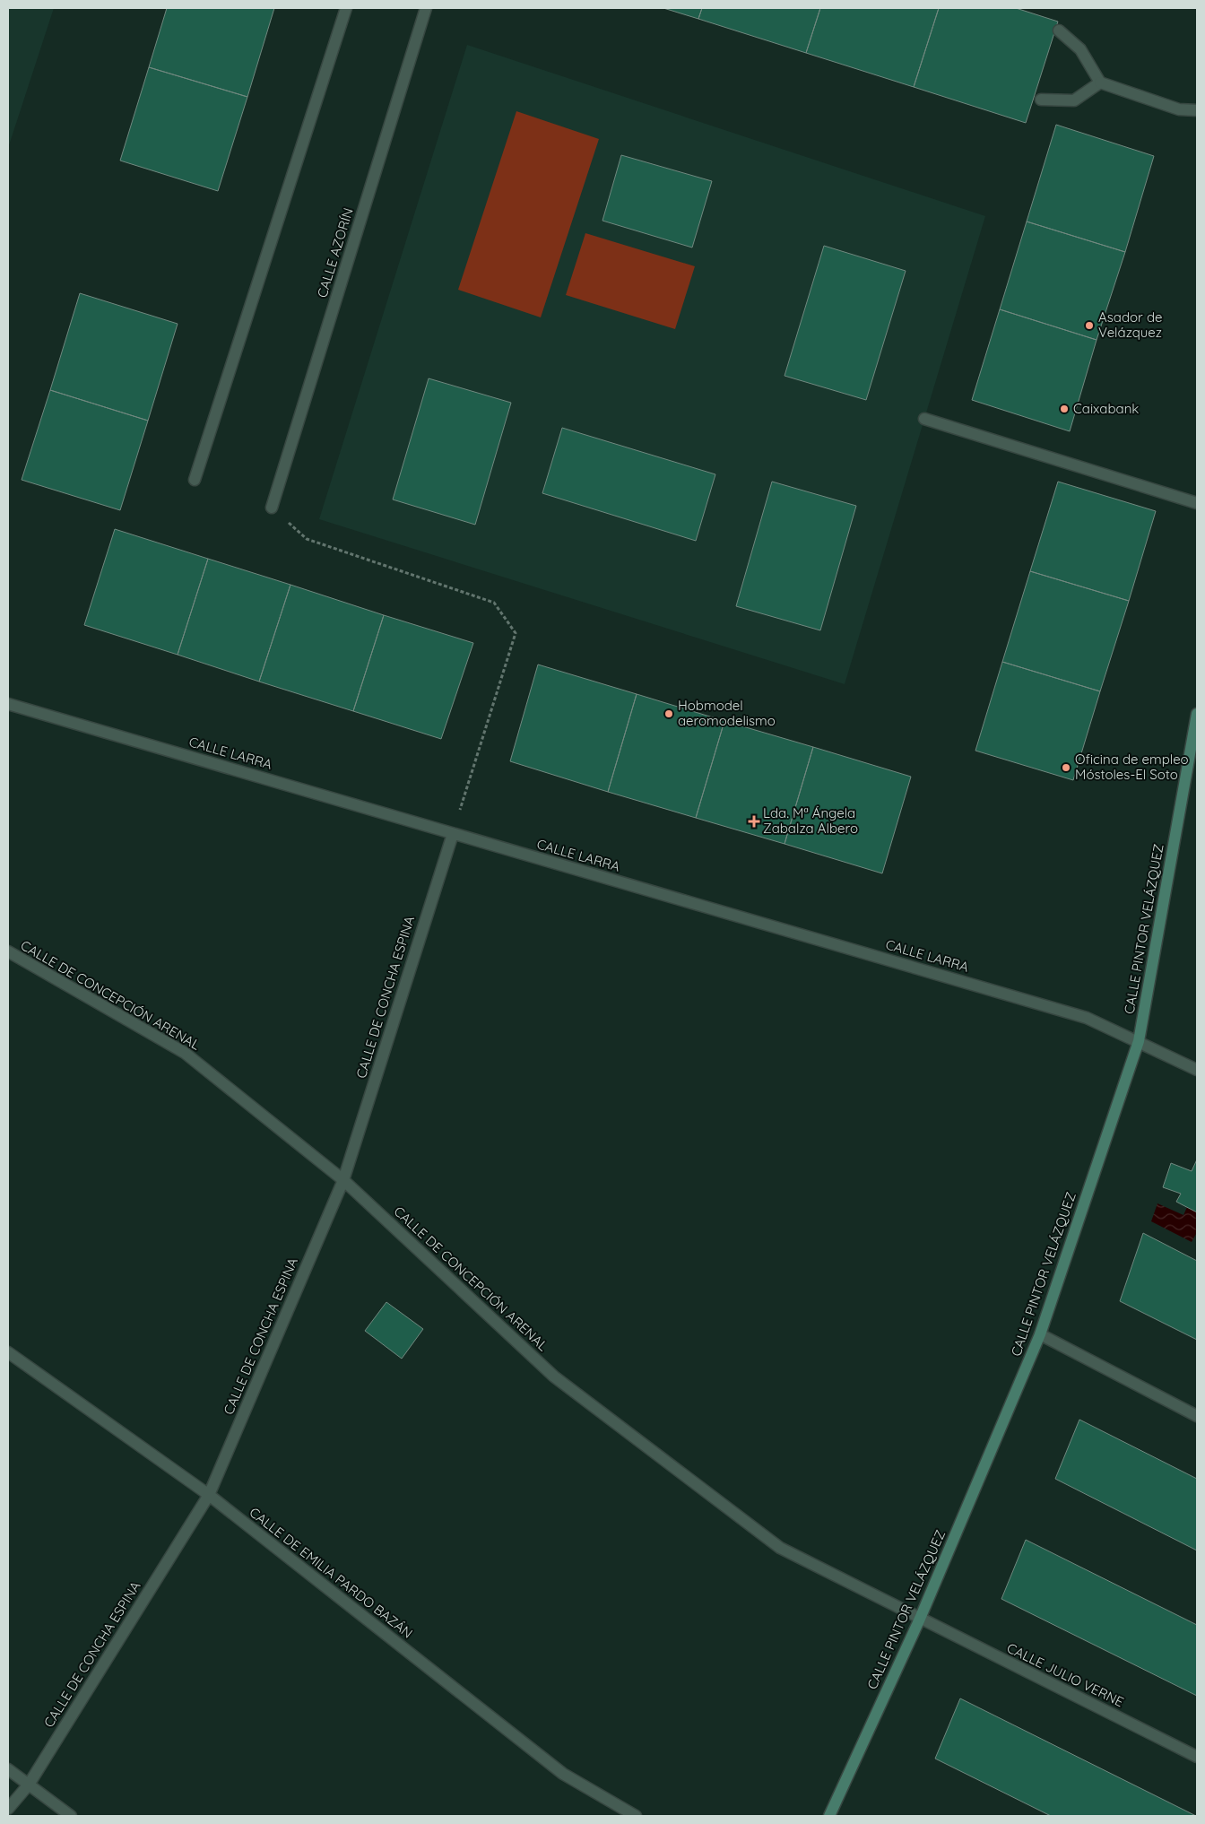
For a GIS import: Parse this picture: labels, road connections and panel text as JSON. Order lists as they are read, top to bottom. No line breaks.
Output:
{"streets":{"street":["CALLE AZORÍN","CALLE LARRA","CALLE PINTOR VELÁZQUEZ","CALLE DE CONCEPCIÓN ARENAL","CALLE DE CONCHA ESPINA","CALLE DE EMILIA PARDO BAZÁN","CALLE JULIO VERNE"]},"crossings":[["CALLE LARRA","CALLE PINTOR VELÁZQUEZ"],["CALLE LARRA","CALLE DE CONCHA ESPINA"],["CALLE PINTOR VELÁZQUEZ","CALLE DE CONCEPCIÓN ARENAL"],["CALLE PINTOR VELÁZQUEZ","CALLE JULIO VERNE"],["CALLE DE CONCEPCIÓN ARENAL","CALLE DE CONCHA ESPINA"],["CALLE DE CONCEPCIÓN ARENAL","CALLE JULIO VERNE"],["CALLE DE CONCHA ESPINA","CALLE DE EMILIA PARDO BAZÁN"]],"places":{"other":["Asador de Velázquez","Caixabank","Hobmodel aeromodelismo","Oficina de empleo Móstoles-El Soto"],"health":["Lda. Mª Ángela Zabalza Albero"]}}
